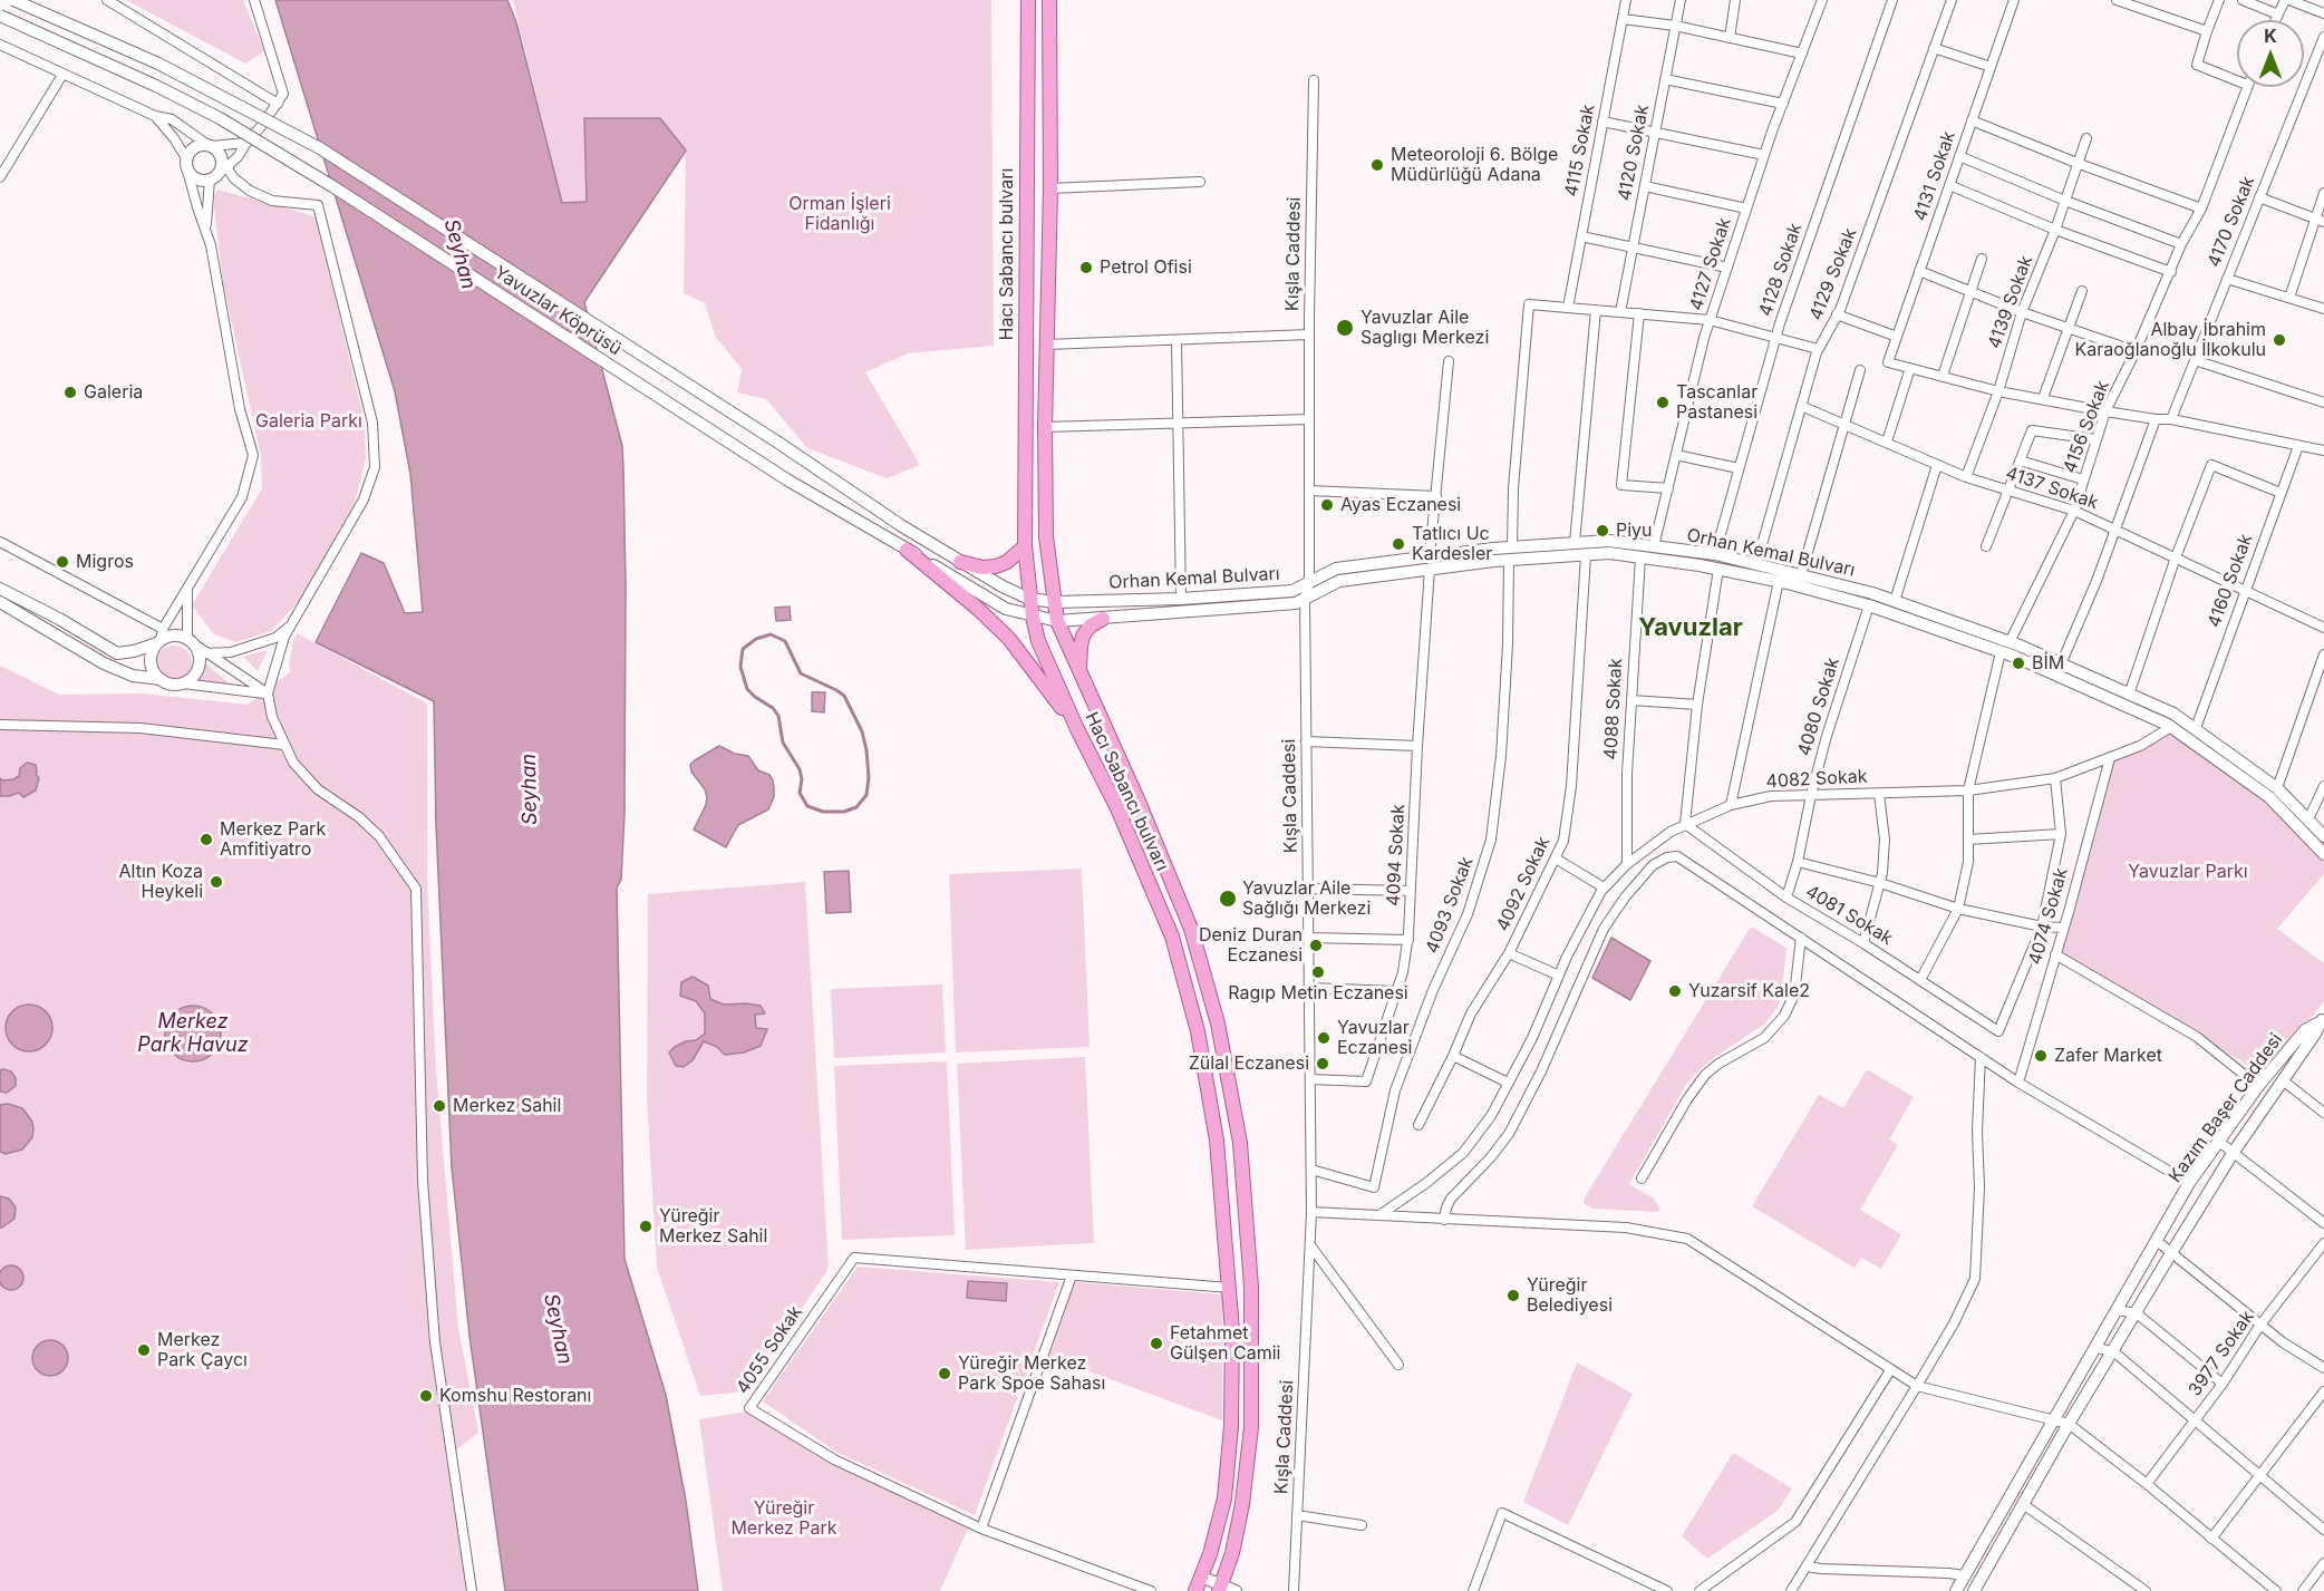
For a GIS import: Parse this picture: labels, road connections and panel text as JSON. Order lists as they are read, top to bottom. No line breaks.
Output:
{"streets":{"main road":["Hacı Sabancı bulvarı","Yavuzlar Köprüsü","Orhan Kemal Bulvarı","Kazım Başer Caddesi"],"street":["4115 Sokak","4120 Sokak","4131 Sokak","4170 Sokak","Kışla Caddesi","4127 Sokak","4128 Sokak","4129 Sokak","4139 Sokak","4156 Sokak","4137 Sokak","4160 Sokak","4080 Sokak","4088 Sokak","4082 Sokak","4094 Sokak","4092 Sokak","4093 Sokak","4081 Sokak","4074 Sokak","4055 Sokak","3977 Sokak"]},"crossings":[["Hacı Sabancı bulvarı","Yavuzlar Köprüsü"],["Hacı Sabancı bulvarı","Orhan Kemal Bulvarı"],["Hacı Sabancı bulvarı","4055 Sokak"],["Kışla Caddesi","Orhan Kemal Bulvarı"],["Kışla Caddesi","4094 Sokak"],["Kışla Caddesi","4093 Sokak"],["4127 Sokak","Orhan Kemal Bulvarı"],["4128 Sokak","Orhan Kemal Bulvarı"],["4129 Sokak","4137 Sokak"],["4129 Sokak","Orhan Kemal Bulvarı"],["4139 Sokak","4137 Sokak"],["Yavuzlar Köprüsü","Orhan Kemal Bulvarı"],["4156 Sokak","4137 Sokak"],["4156 Sokak","Orhan Kemal Bulvarı"],["4137 Sokak","4160 Sokak"],["Orhan Kemal Bulvarı","4160 Sokak"],["Orhan Kemal Bulvarı","4080 Sokak"],["Orhan Kemal Bulvarı","4088 Sokak"],["Orhan Kemal Bulvarı","4082 Sokak"],["Orhan Kemal Bulvarı","4094 Sokak"],["Orhan Kemal Bulvarı","4092 Sokak"],["Orhan Kemal Bulvarı","4093 Sokak"],["4080 Sokak","4082 Sokak"],["4080 Sokak","4081 Sokak"],["4088 Sokak","4082 Sokak"],["4082 Sokak","4081 Sokak"],["4082 Sokak","4074 Sokak"]],"districts":["Yavuzlar"],"water":["Seyhan","Merkez Park Havuz"],"parks":["Orman İşleri Fidanlığı","Galeria Parkı","Yavuzlar Parkı","Yüreğir Merkez Park"],"places":["Meteoroloji 6. Bölge Müdürlüğü Adana","Petrol Ofisi","Yavuzlar Aile Saglıgı Merkezi","Albay İbrahim Karaoğlanoğlu İlkokulu","Galeria","Tascanlar Pastanesi","Ayas Eczanesi","Piyu","Tatlıcı Uc Kardesler","Migros","BİM","Merkez Park Amfitiyatro","Altın Koza Heykeli","Yavuzlar Aile Sağlığı Merkezi","Deniz Duran Eczanesi","Ragıp Metin Eczanesi","Yuzarsif Kale2","Yavuzlar Eczanesi","Zafer Market","Zülal Eczanesi","Merkez Sahil","Yüreğir Merkez Sahil","Yüreğir Belediyesi","Fetahmet Gülşen Camii","Merkez Park Çaycı","Yüreğir Merkez Park Spoe Sahası","Komshu Restoranı"],"north":"top"}
